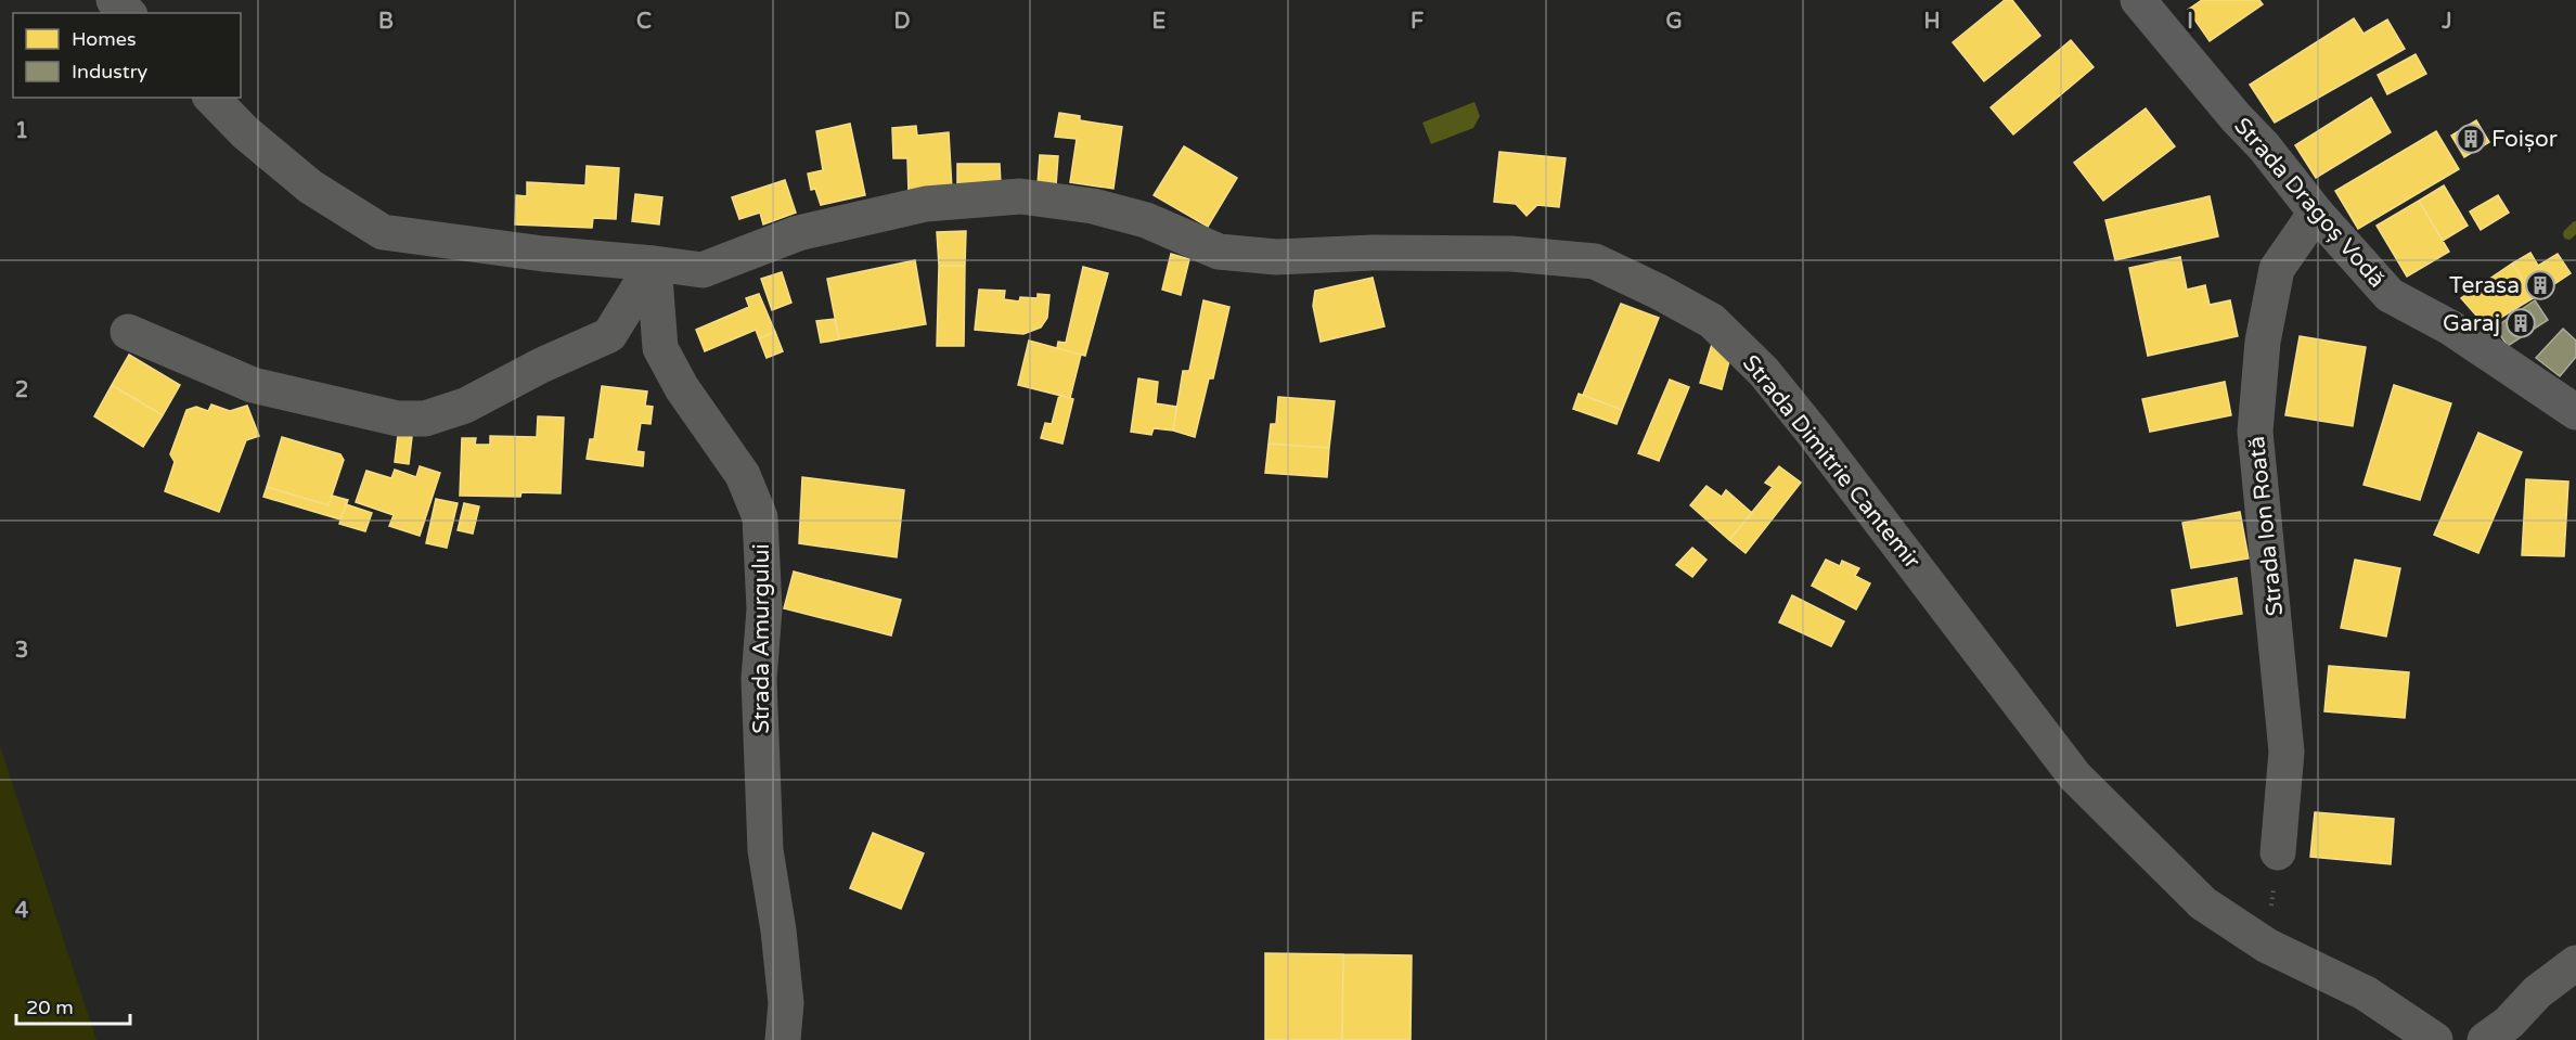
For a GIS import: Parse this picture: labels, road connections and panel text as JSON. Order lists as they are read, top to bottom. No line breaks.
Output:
{"streets":{"street":["Strada Dragoș Vodă","Strada Dimitrie Cantemir","Strada Ion Roată","Strada Amurgului"]},"crossings":[["Strada Dragoș Vodă","Strada Ion Roată"],["Strada Dimitrie Cantemir","Strada Amurgului"]],"places":{"building":["Foișor","Terasa","Garaj"]},"legend":["Homes","Industry"],"scale_bar":"20 m","grid":{"columns":["B","C","D","E","F","G","H","I","J"],"rows":["1","2","3","4"]}}
